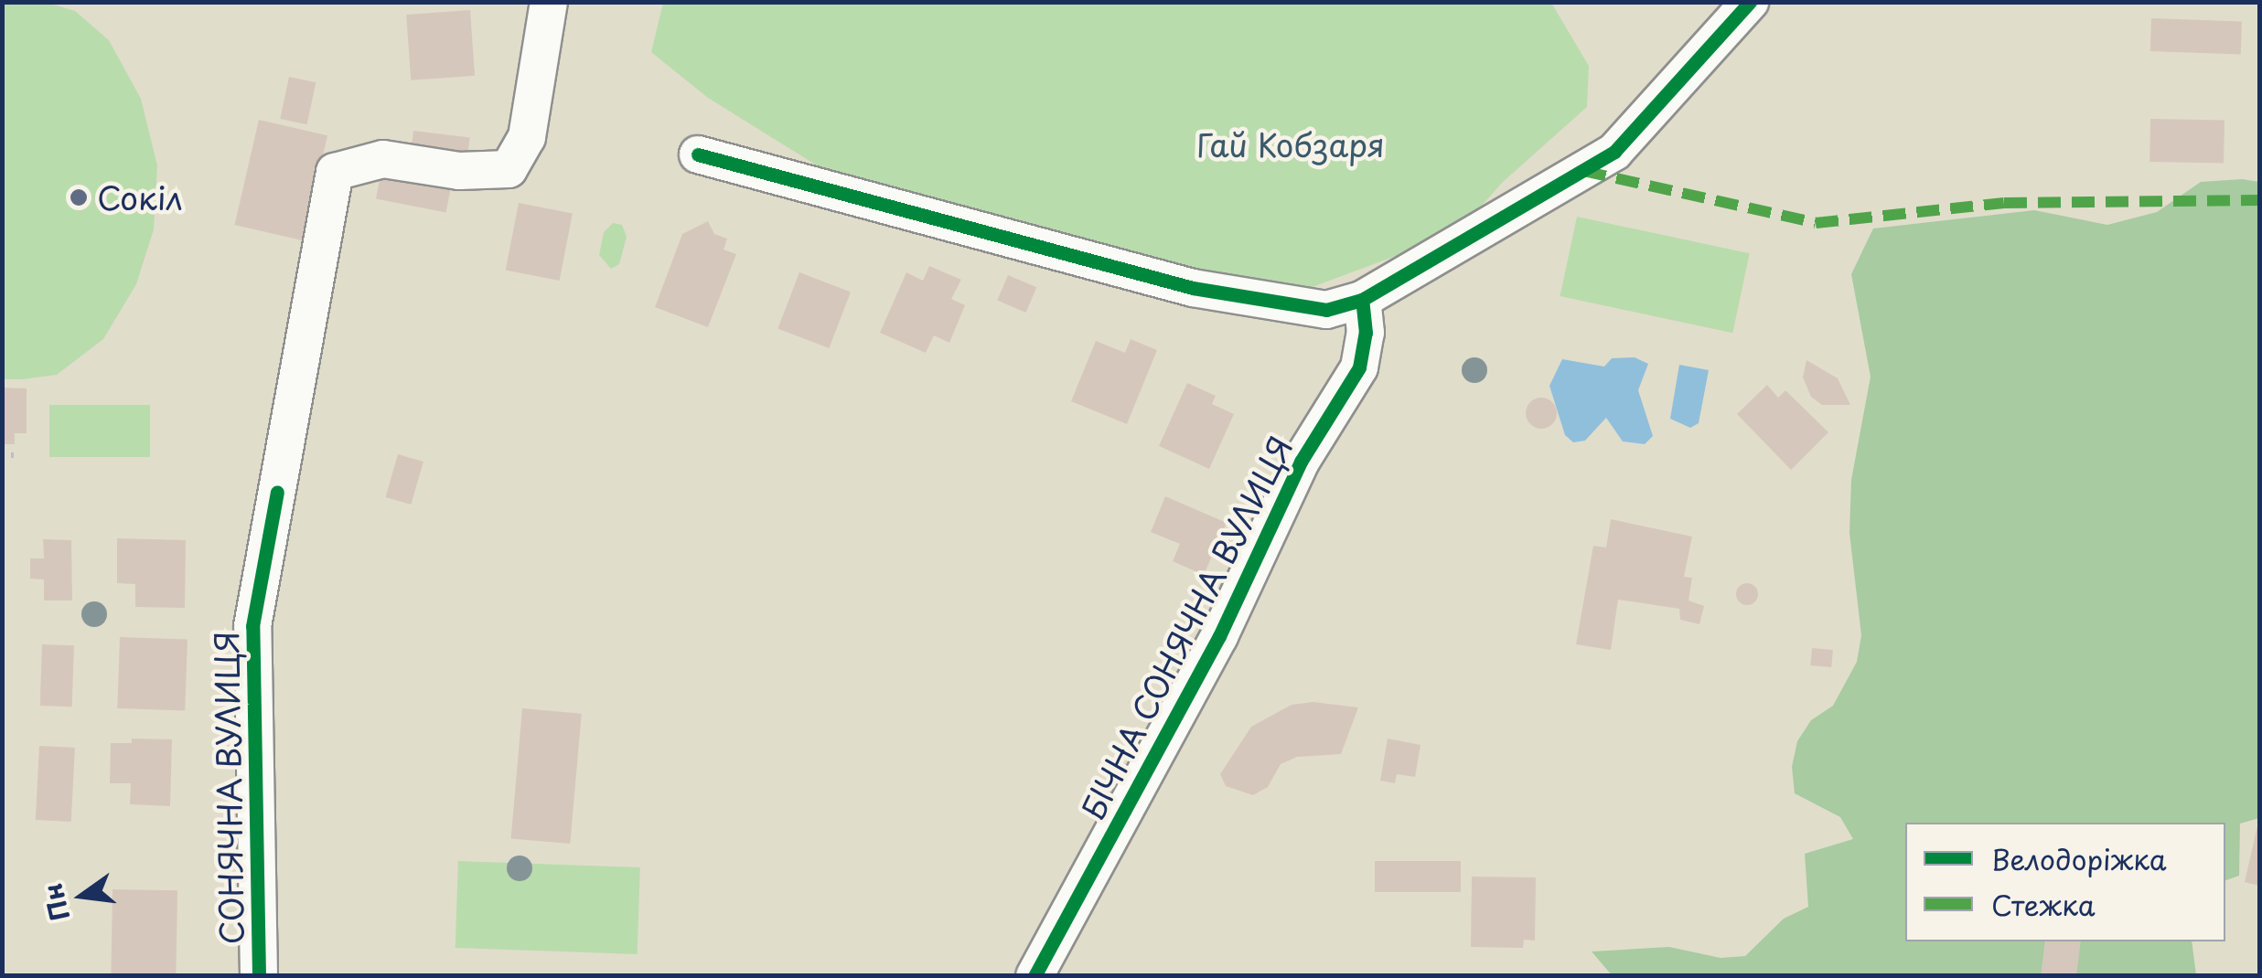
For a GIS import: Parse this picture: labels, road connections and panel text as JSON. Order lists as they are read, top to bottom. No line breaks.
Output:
{"streets":{"street":["БІЧНА СОНЯЧНА ВУЛИЦЯ","СОНЯЧНА ВУЛИЦЯ"]},"parks":["Гай Кобзаря"],"places":["Сокіл"],"legend":["Велодоріжка","Стежка"],"north":"left"}
